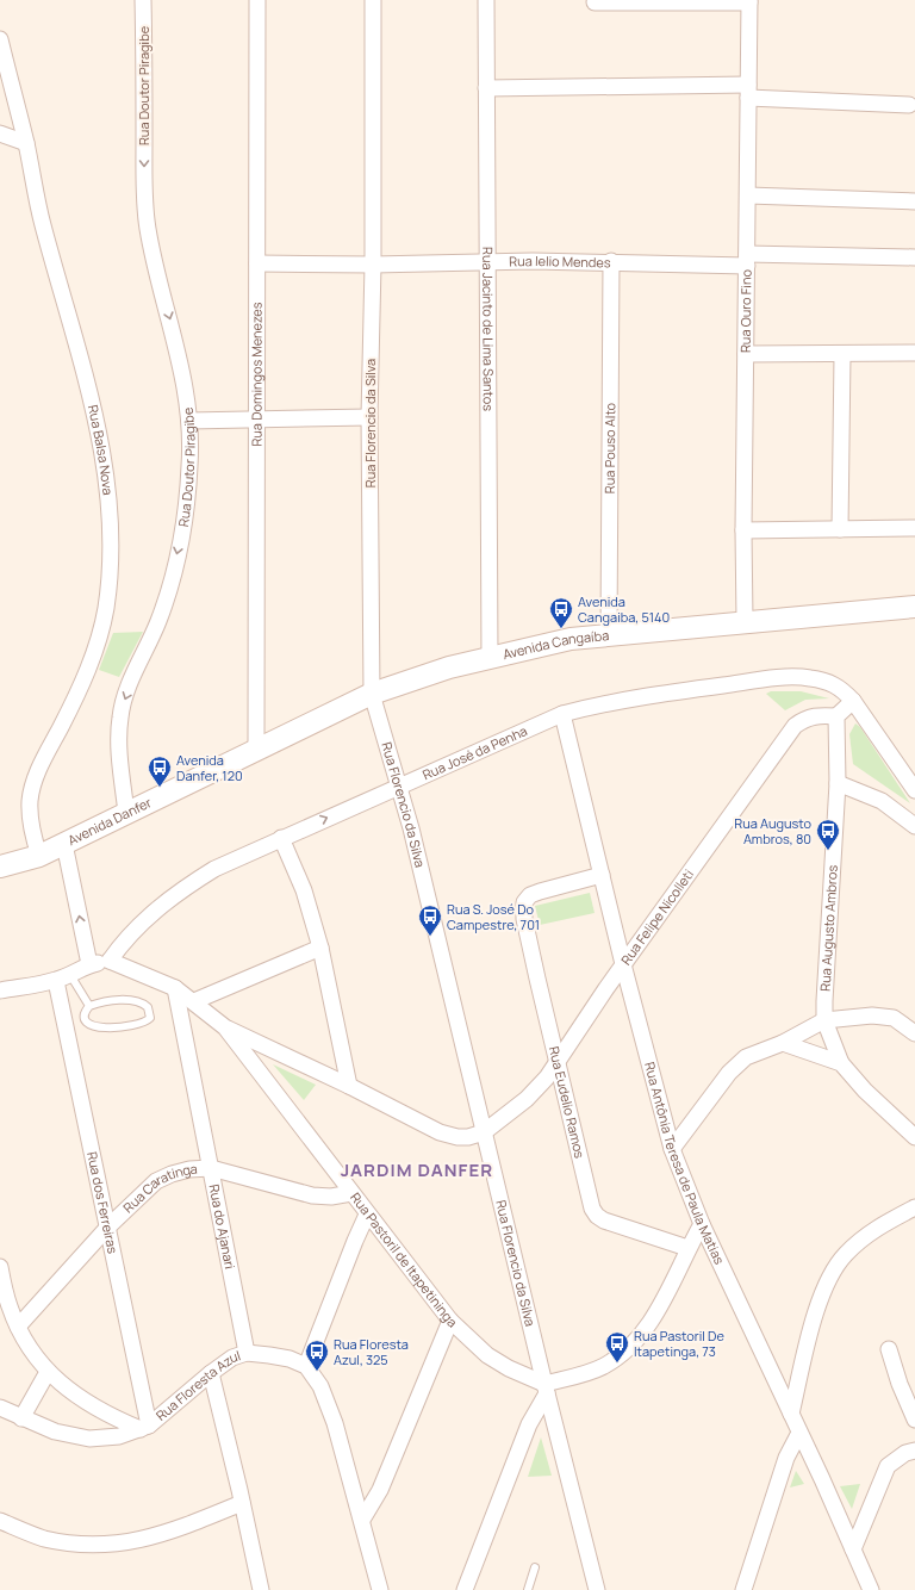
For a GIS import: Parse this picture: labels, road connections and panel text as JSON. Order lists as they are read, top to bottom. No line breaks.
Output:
{"streets":{"main road":["Avenida Cangaíba","Avenida Danfer"],"street":["Rua Doutor Piragibe","Rua lelio Mendes","Rua Ouro Fino","Rua Jacinto de Lima Santos","Rua Domingos Menezes","Rua Florencio da Silva","Rua Pouso Alto","Rua Balsa Nova","Rua José da Penha","Rua Felipe Nicolleti","Rua Augusto Ambros","Rua Eudelio Ramos","Rua Antônia Teresa de Paula Matias","Rua Caratinga","Rua dos Ferreiras","Rua do Ajanari","Rua Pastoril de Itapetininga","Rua Floresta Azul"]},"crossings":[["Rua Doutor Piragibe","Avenida Danfer"],["Rua lelio Mendes","Rua Ouro Fino"],["Rua lelio Mendes","Rua Jacinto de Lima Santos"],["Rua lelio Mendes","Rua Domingos Menezes"],["Rua lelio Mendes","Rua Florencio da Silva"],["Rua lelio Mendes","Rua Pouso Alto"],["Rua Ouro Fino","Avenida Cangaíba"],["Rua Jacinto de Lima Santos","Avenida Cangaíba"],["Rua Domingos Menezes","Avenida Danfer"],["Rua Florencio da Silva","Avenida Cangaíba"],["Rua Florencio da Silva","Rua José da Penha"],["Rua Florencio da Silva","Avenida Danfer"],["Rua Florencio da Silva","Rua Felipe Nicolleti"],["Rua Florencio da Silva","Rua Pastoril de Itapetininga"],["Rua Pouso Alto","Avenida Cangaíba"],["Rua Balsa Nova","Avenida Danfer"],["Avenida Cangaíba","Avenida Danfer"],["Rua José da Penha","Rua Antônia Teresa de Paula Matias"],["Rua José da Penha","Rua Pastoril de Itapetininga"],["Rua Felipe Nicolleti","Rua Augusto Ambros"],["Rua Felipe Nicolleti","Rua Eudelio Ramos"],["Rua Felipe Nicolleti","Rua Antônia Teresa de Paula Matias"],["Rua Eudelio Ramos","Rua Antônia Teresa de Paula Matias"],["Rua Caratinga","Rua dos Ferreiras"],["Rua Caratinga","Rua do Ajanari"],["Rua Caratinga","Rua Pastoril de Itapetininga"],["Rua dos Ferreiras","Rua Floresta Azul"],["Rua do Ajanari","Rua Pastoril de Itapetininga"],["Rua do Ajanari","Rua Floresta Azul"]],"one_way":["Rua Doutor Piragibe"],"districts":["JARDIM DANFER"],"places":{"bus stop":["Avenida Cangaiba, 5140","Avenida Danfer, 120","Rua Augusto Ambros, 80","Rua S. José Do Campestre, 701","Rua Pastoril De Itapetinga, 73","Rua Floresta Azul, 325"]}}
